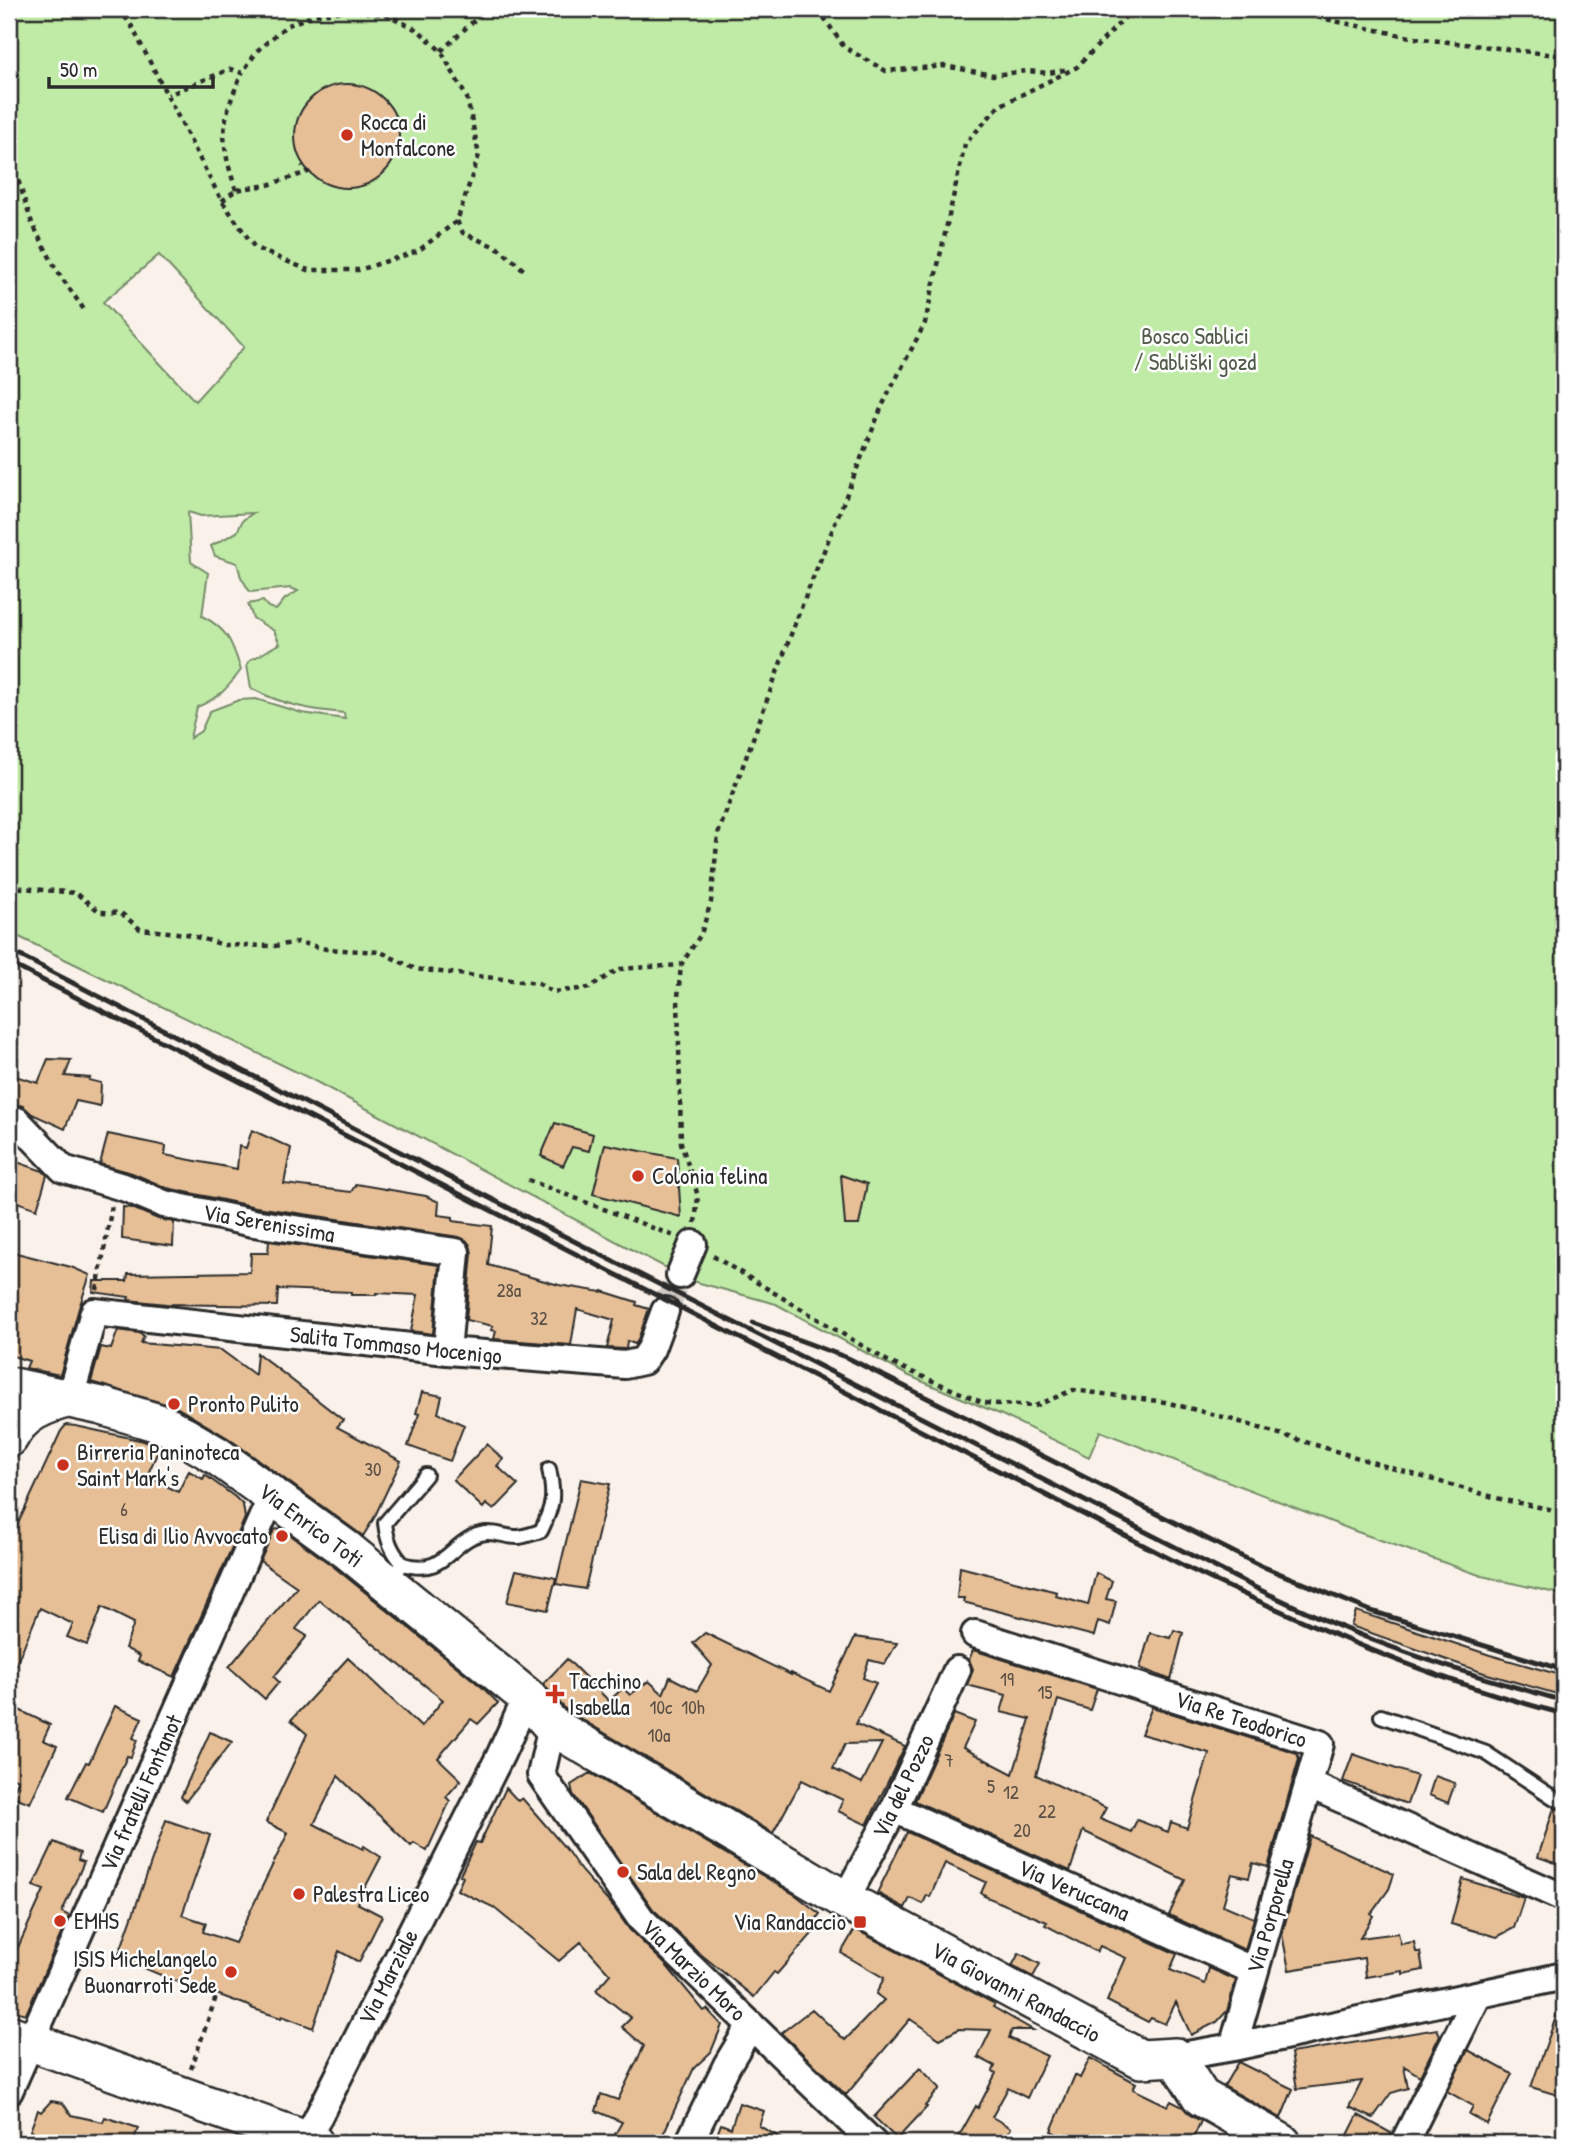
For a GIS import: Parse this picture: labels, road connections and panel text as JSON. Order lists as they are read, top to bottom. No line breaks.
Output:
{"streets":{"street":["Via Serenissima","Salita Tommaso Mocenigo","Via Enrico Toti","Via Re Teodorico","Via del Pozzo","Via fratelli Fontanot","Via Veruccana","Via Porporella","Via Marzio Moro","Via Marziale","Via Giovanni Randaccio"]},"crossings":[["Via Serenissima","Salita Tommaso Mocenigo"],["Via Enrico Toti","Via fratelli Fontanot"],["Via Enrico Toti","Via Marziale"],["Via Enrico Toti","Via Giovanni Randaccio"],["Via Re Teodorico","Via Porporella"],["Via del Pozzo","Via Veruccana"],["Via del Pozzo","Via Giovanni Randaccio"],["Via Veruccana","Via Porporella"],["Via Porporella","Via Giovanni Randaccio"],["Via Marziale","Via Giovanni Randaccio"]],"parks":["Bosco Sablici / Sabliški gozd"],"places":{"other":["Rocca di Monfalcone","Colonia felina","Pronto Pulito","Birreria Paninoteca Saint Mark's","Elisa di Ilio Avvocato","Sala del Regno","Palestra Liceo","EMHS","ISIS Michelangelo Buonarroti Sede"],"health":["Tacchino Isabella"],"transit":["Via Randaccio"]},"house_numbers":["28a","32","30","6","19","15","10c","10h","10a","7","5","12","22","20"],"scale_bar":"50 m"}
